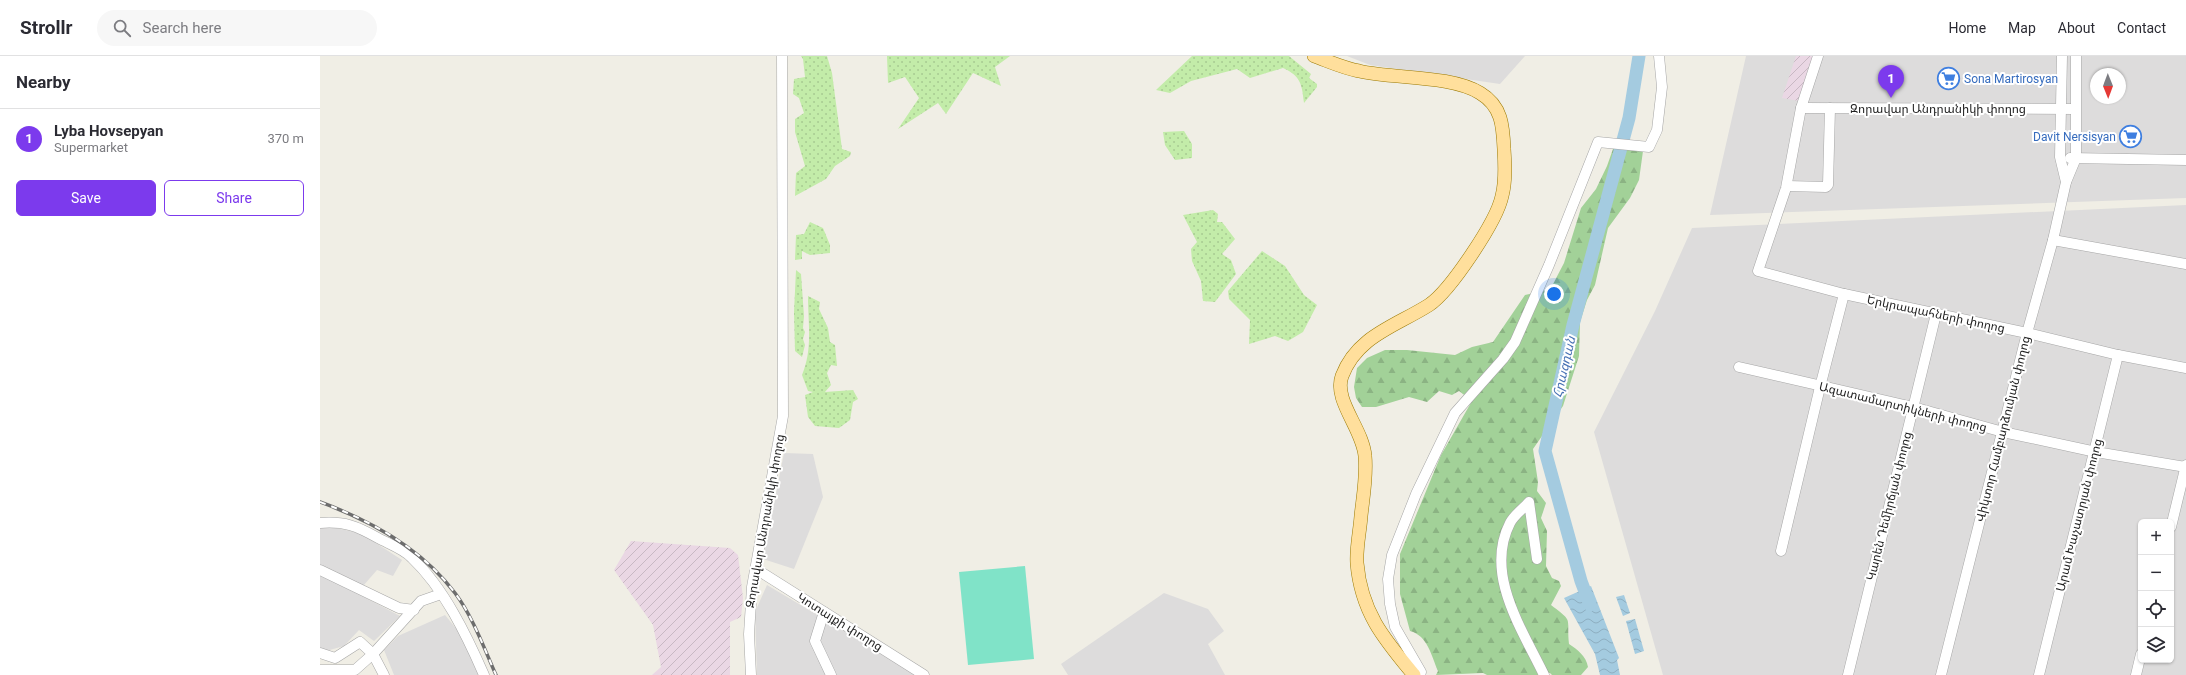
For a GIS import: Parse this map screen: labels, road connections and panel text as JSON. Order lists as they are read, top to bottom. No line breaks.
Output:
{"streets":{"street":["Զորավար Անդրանիկի փողոց","Երկրապահների փողոց","Ազատամարտիկների փողոց","Վիկտոր Համբարձումյան փողոց","Կարեն Դեմիրճյան փողոց","Արամ Խաչատրյան փողոց","Կոտայքի փողոց"]},"crossings":[["Զորավար Անդրանիկի փողոց","Կոտայքի փողոց"],["Երկրապահների փողոց","Վիկտոր Համբարձումյան փողոց"],["Երկրապահների փողոց","Կարեն Դեմիրճյան փողոց"],["Երկրապահների փողոց","Արամ Խաչատրյան փողոց"],["Ազատամարտիկների փողոց","Վիկտոր Համբարձումյան փողոց"],["Ազատամարտիկների փողոց","Կարեն Դեմիրճյան փողոց"],["Ազատամարտիկների փողոց","Արամ Խաչատրյան փողոց"]],"water":["Հրազդան"],"places":{"supermarket":["Sona Martirosyan","Davit Nersisyan"]},"north":"bottom","page":{"header":"Strollr","search":"Search here","nav":["Home","Map","About","Contact"],"heading":"Nearby","pins":"1","list":[{"mark":"1","name":"Lyba Hovsepyan","note":"Supermarket","value":"370 m"}],"buttons":["Save","Share"],"map_buttons":["+","−"]}}
